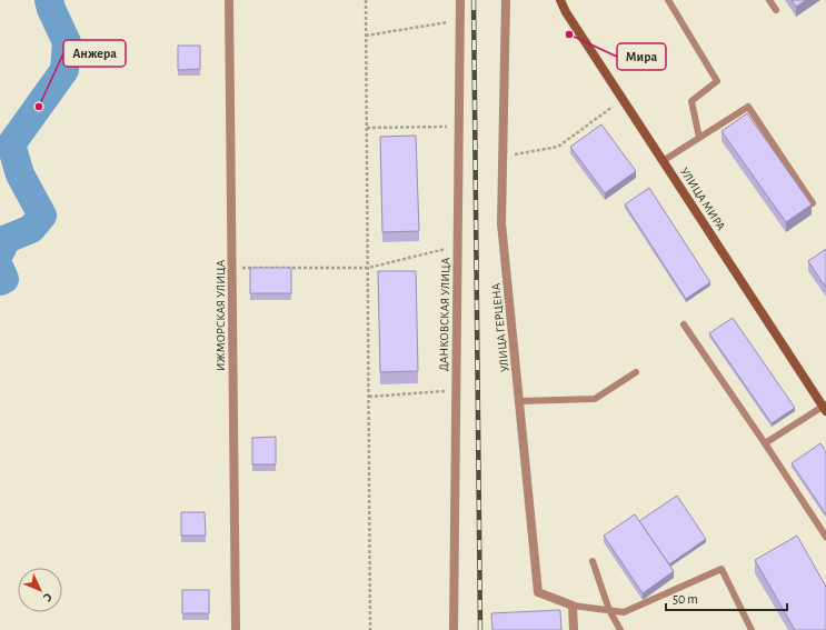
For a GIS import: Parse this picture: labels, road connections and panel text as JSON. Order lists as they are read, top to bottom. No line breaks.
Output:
{"streets":{"main road":["УЛИЦА МИРА"],"street":["ДАНКОВСКАЯ УЛИЦА","ИЖМОРСКАЯ УЛИЦА","УЛИЦА ГЕРЦЕНА"]},"places":["Мира","Анжера"],"scale_bar":"50 m","north":"bottom right"}
